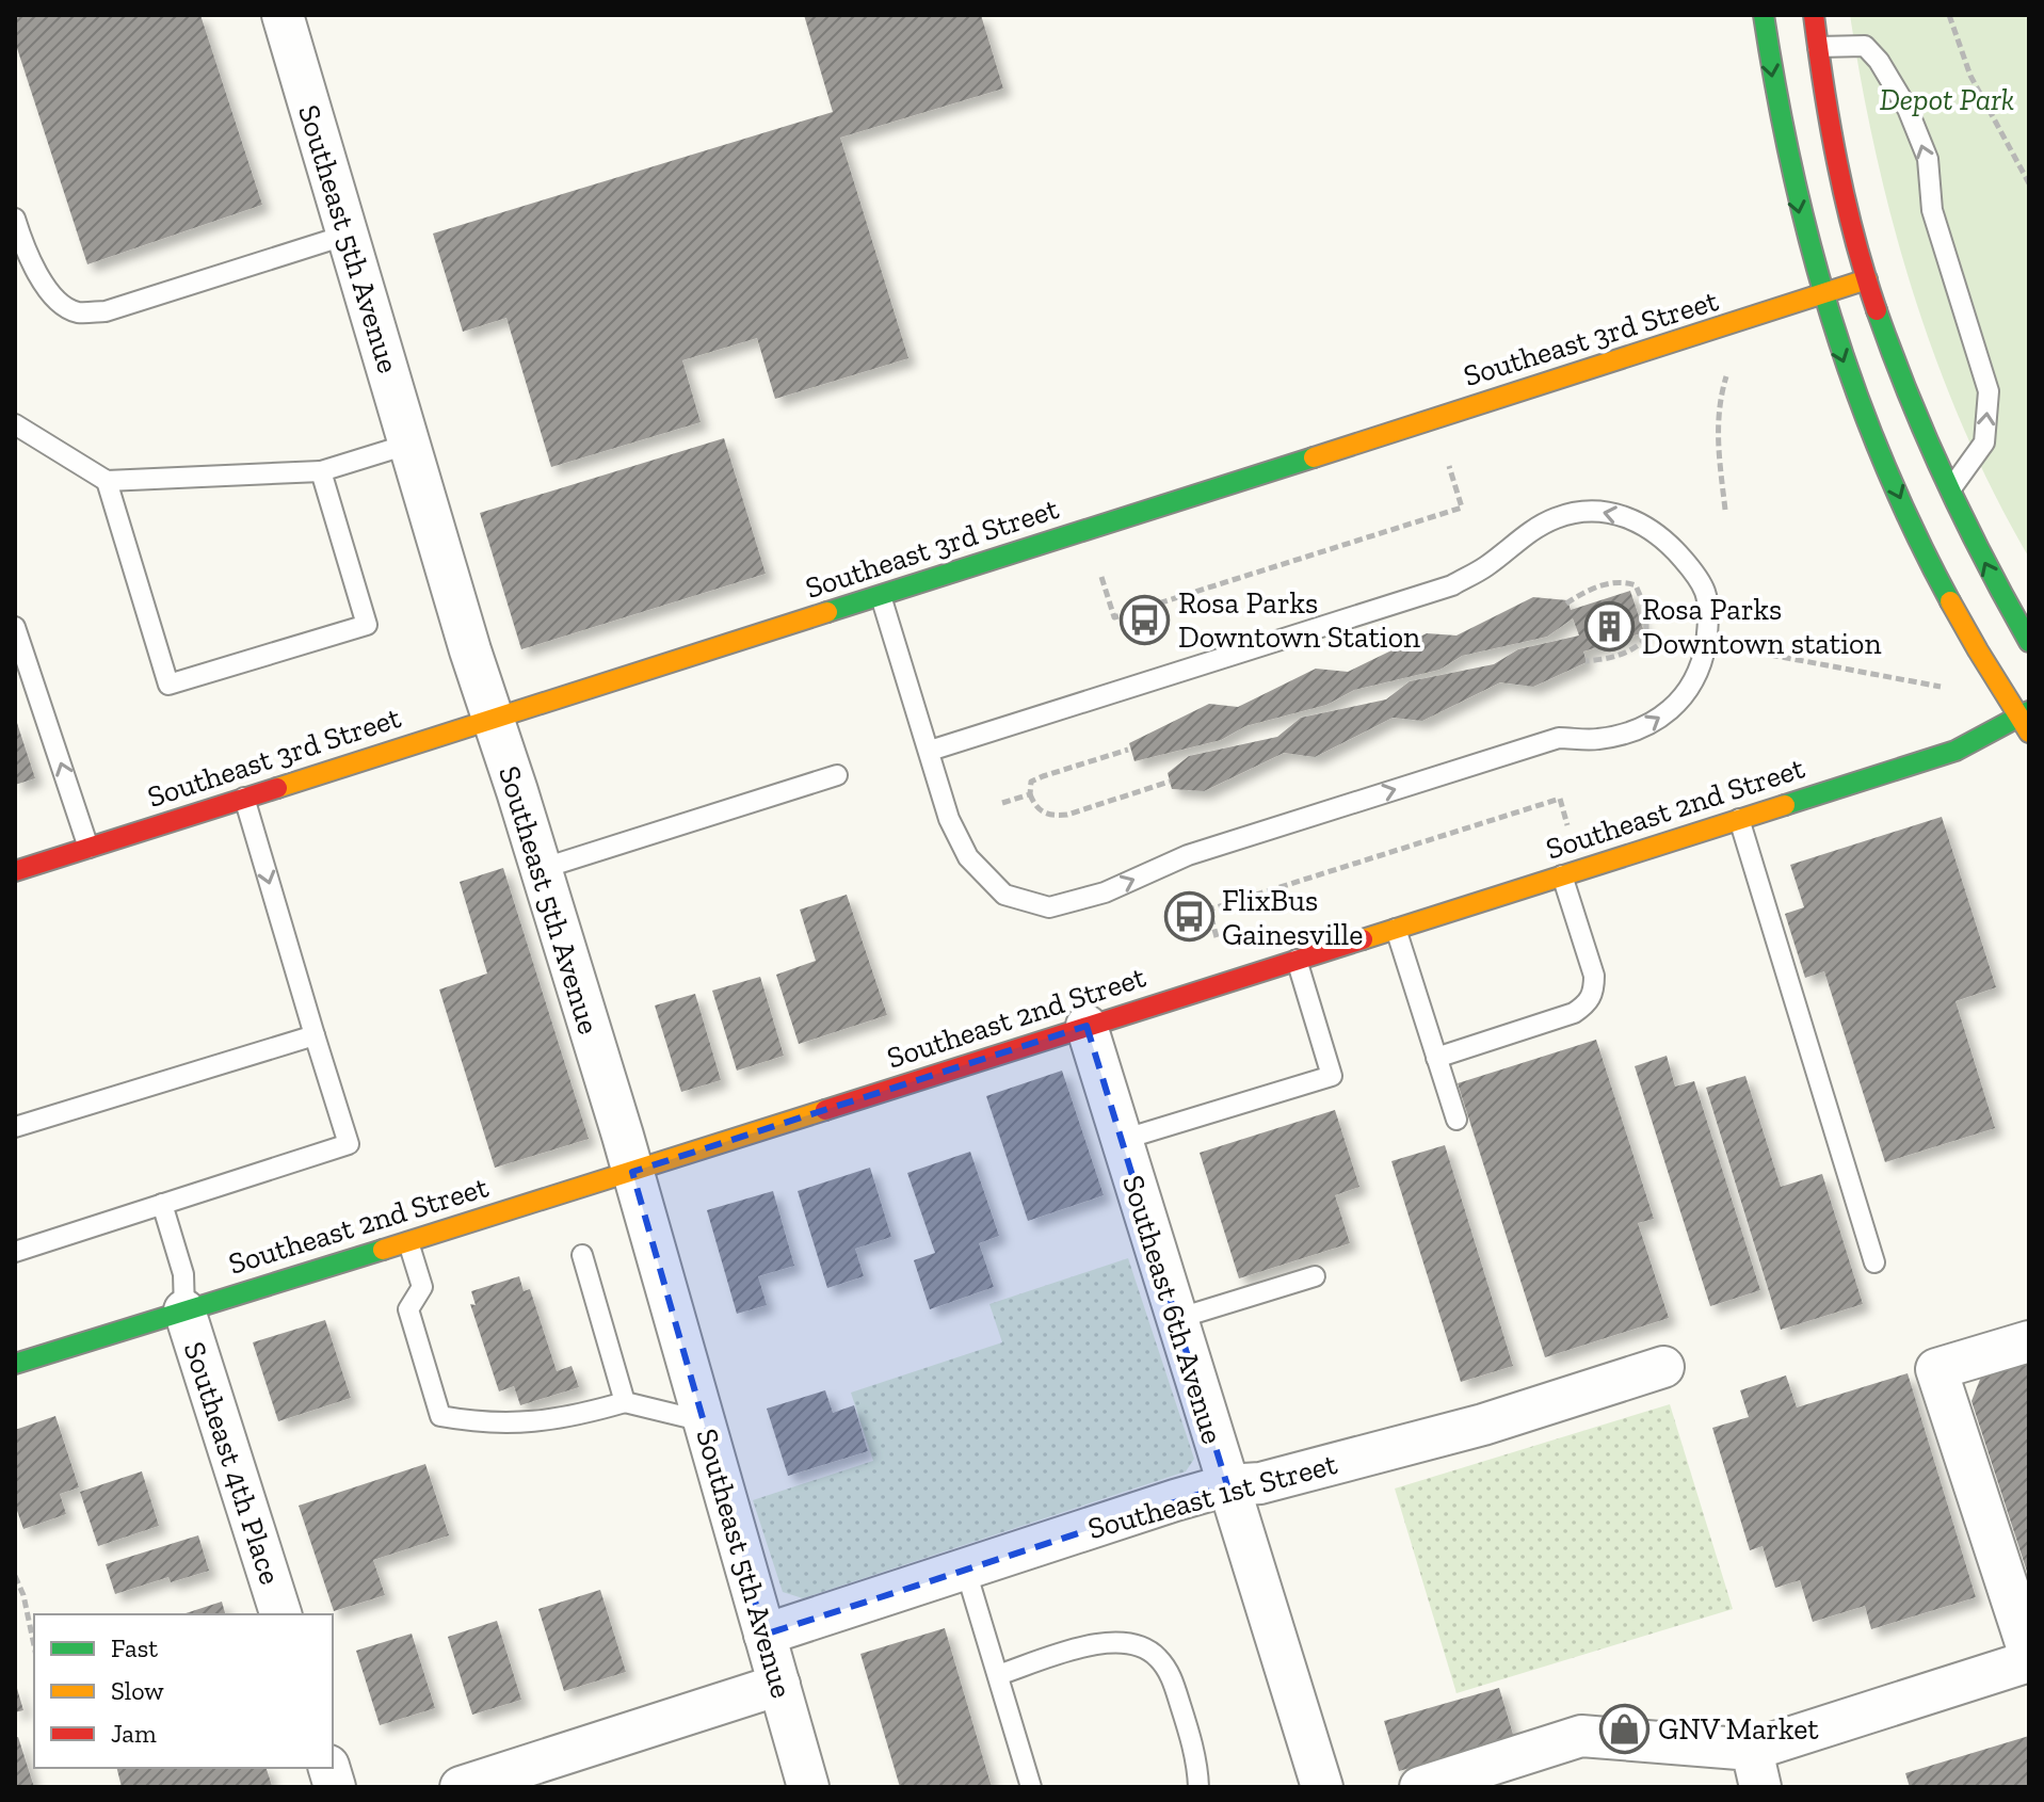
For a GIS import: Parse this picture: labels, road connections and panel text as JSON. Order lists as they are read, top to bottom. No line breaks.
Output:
{"streets":{"street":["Southeast 5th Avenue","Southeast 3rd Street","Southeast 2nd Street","Southeast 6th Avenue","Southeast 4th Place","Southeast 1st Street"]},"crossings":[["Southeast 5th Avenue","Southeast 3rd Street"],["Southeast 5th Avenue","Southeast 2nd Street"],["Southeast 5th Avenue","Southeast 1st Street"],["Southeast 2nd Street","Southeast 6th Avenue"],["Southeast 2nd Street","Southeast 4th Place"],["Southeast 6th Avenue","Southeast 1st Street"]],"parks":["Depot Park"],"places":{"bus stop":["Rosa Parks Downtown Station","FlixBus Gainesville"],"building":["Rosa Parks Downtown station"],"shop":["GNV Market"]},"legend":["Fast","Slow","Jam"]}
